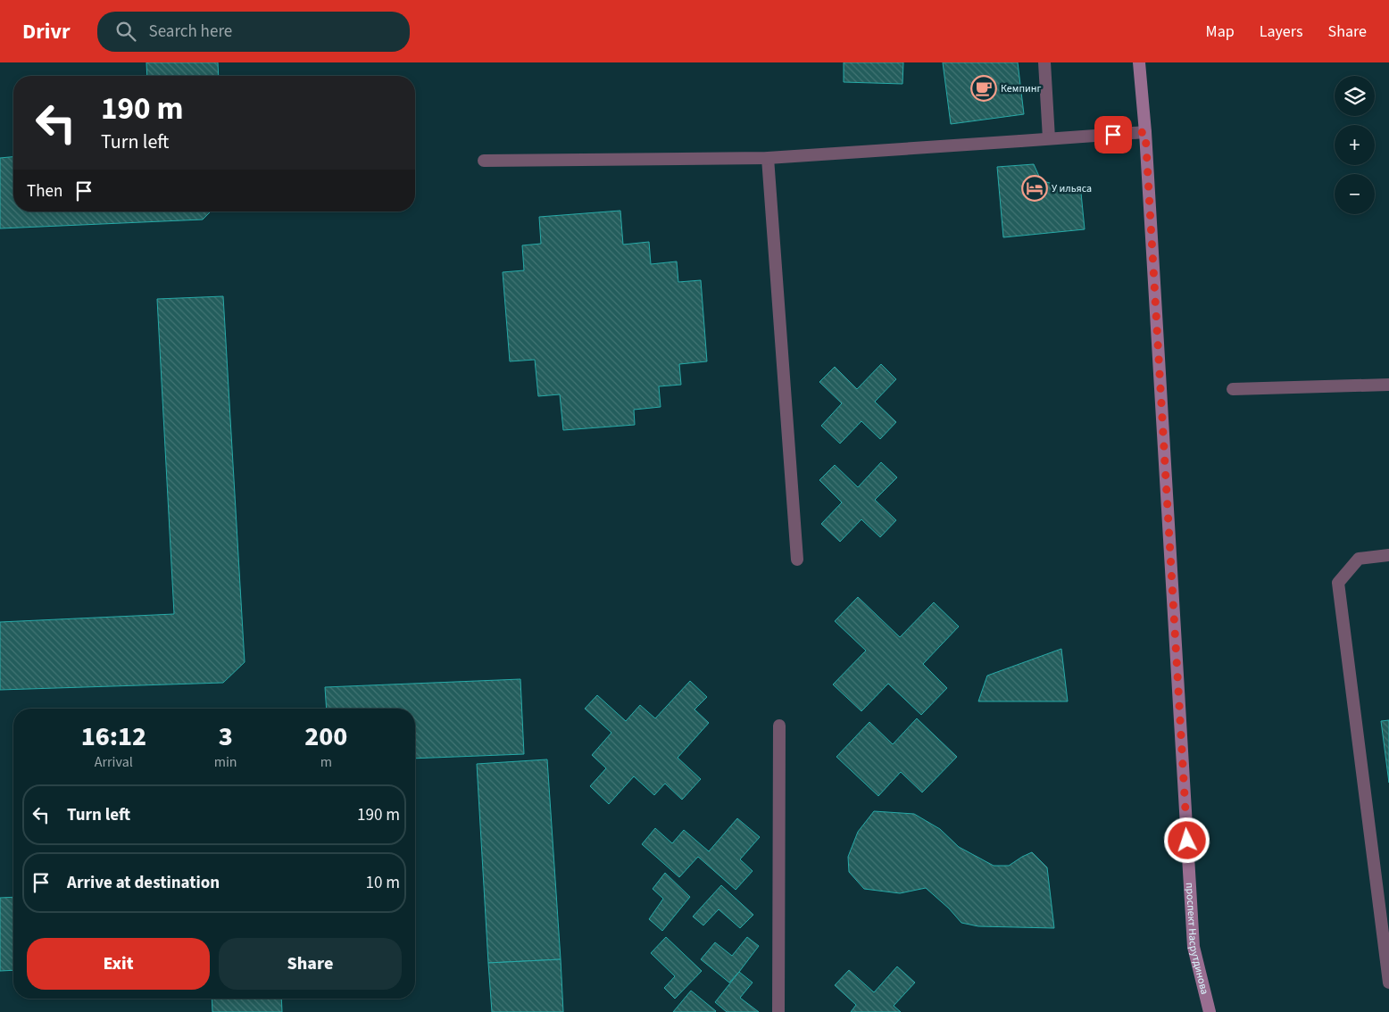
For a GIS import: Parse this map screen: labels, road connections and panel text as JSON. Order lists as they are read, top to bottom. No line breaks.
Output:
{"streets":{"main road":["проспект Насрутдинова"]},"places":{"cafe":["Кемпинг"],"hotel":["У ильяса"]},"page":{"header":"Drivr","search":"Search here","nav":["Map","Layers","Share"],"map_buttons":["+","−"],"turn":["190 m","Turn left"],"then":"Then","eta":["16:12","Arrival","3","min","200","m"],"list":[{"name":"Turn left","value":"190 m"},{"name":"Arrive at destination","value":"10 m"}],"buttons":["Exit","Share"]}}
